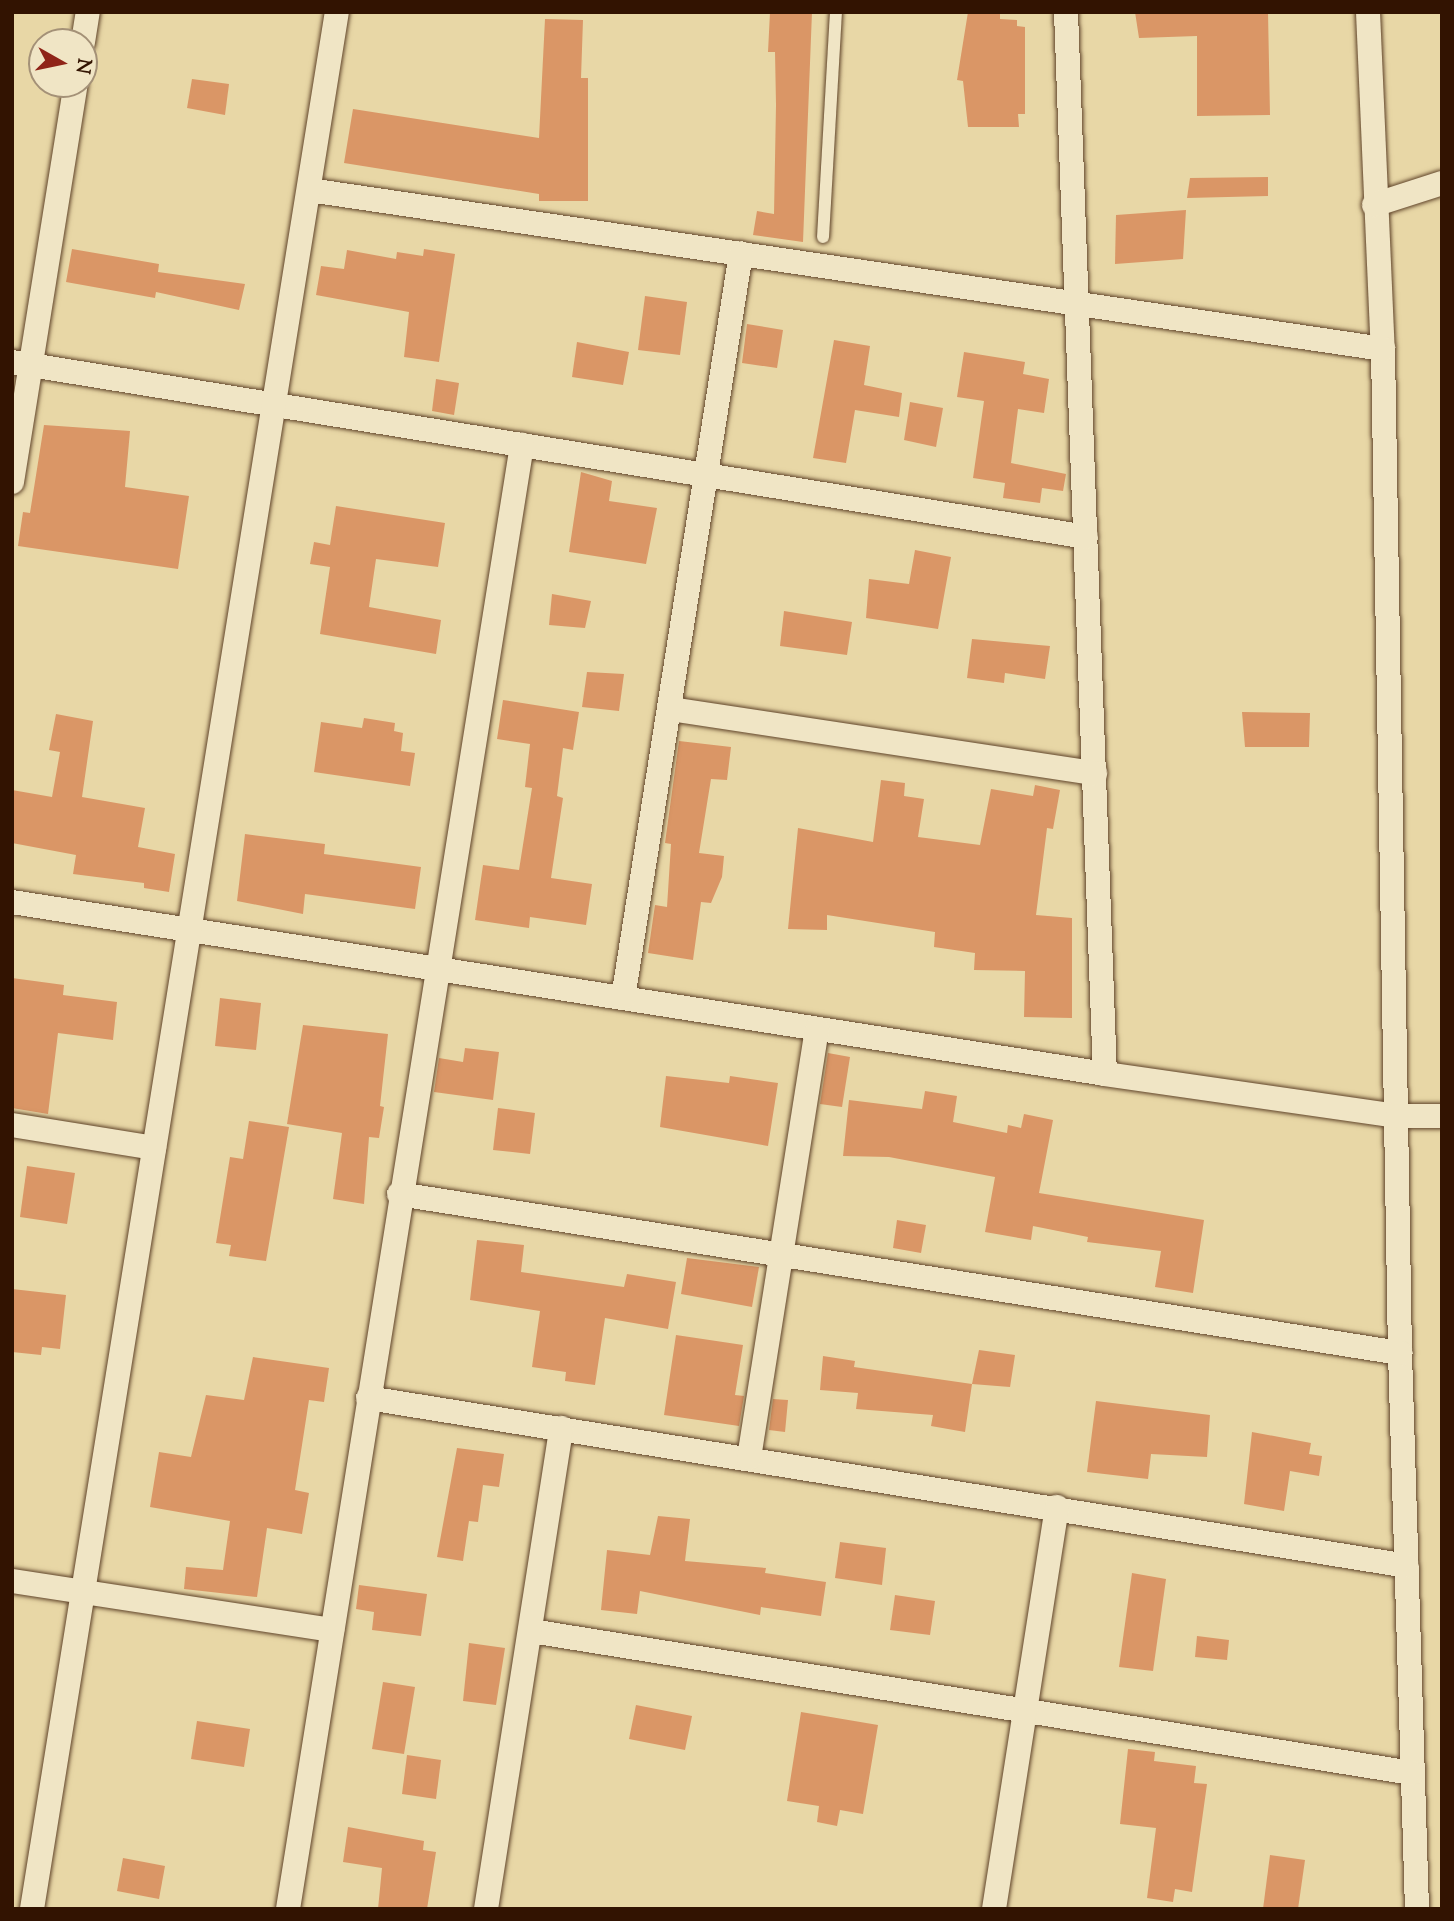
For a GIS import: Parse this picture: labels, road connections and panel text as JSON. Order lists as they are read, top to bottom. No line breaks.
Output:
{"north":"right"}
